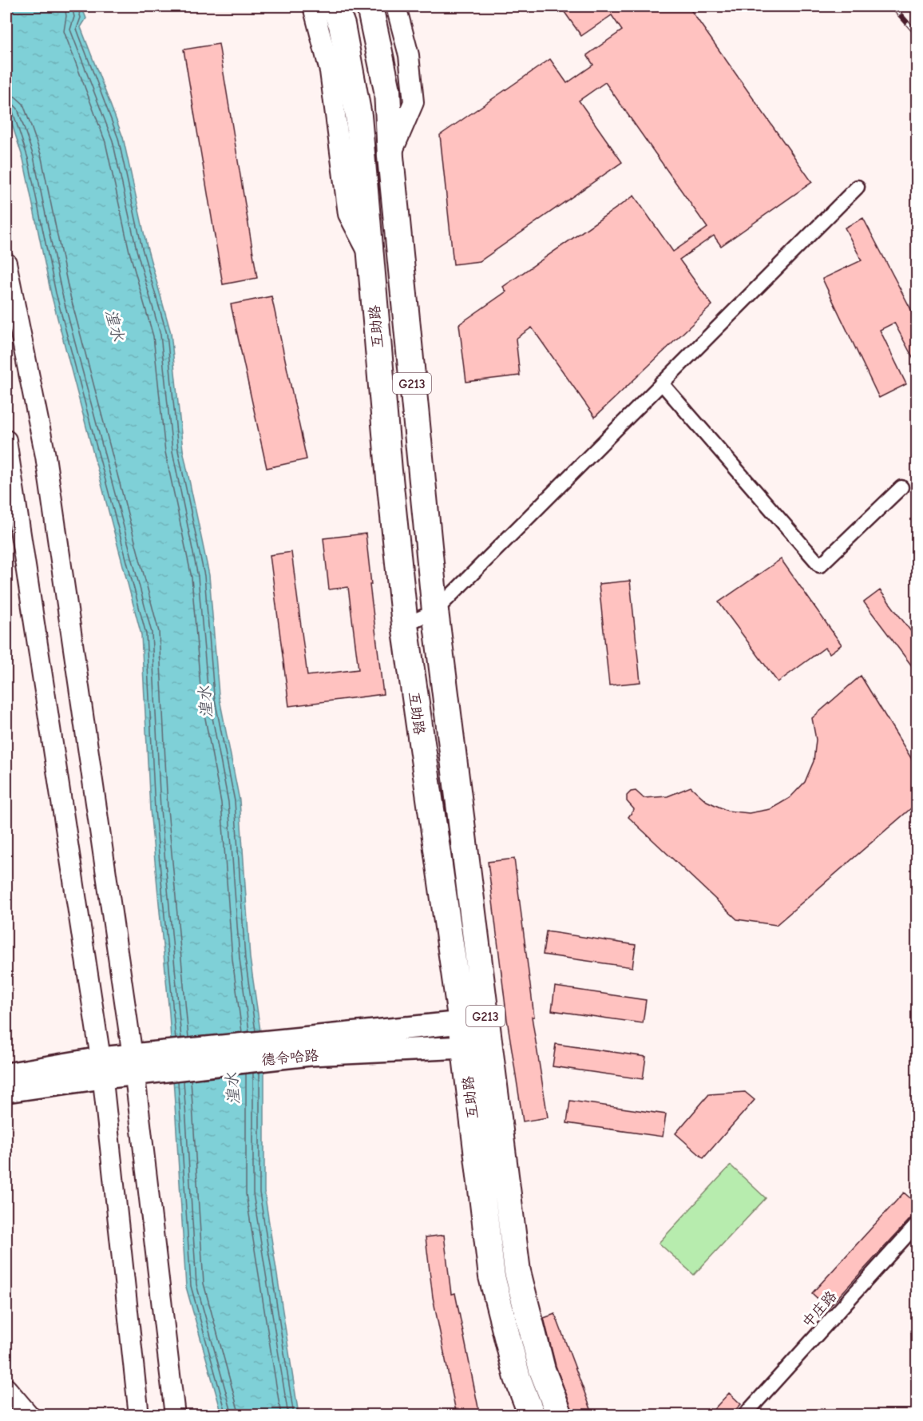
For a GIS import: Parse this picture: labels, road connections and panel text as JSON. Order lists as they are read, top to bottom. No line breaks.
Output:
{"streets":{"highway":["互助路","G213"],"main road":["德令哈路"],"street":["中庄路"]},"crossings":[["互助路","德令哈路"]],"water":["湟水"]}
